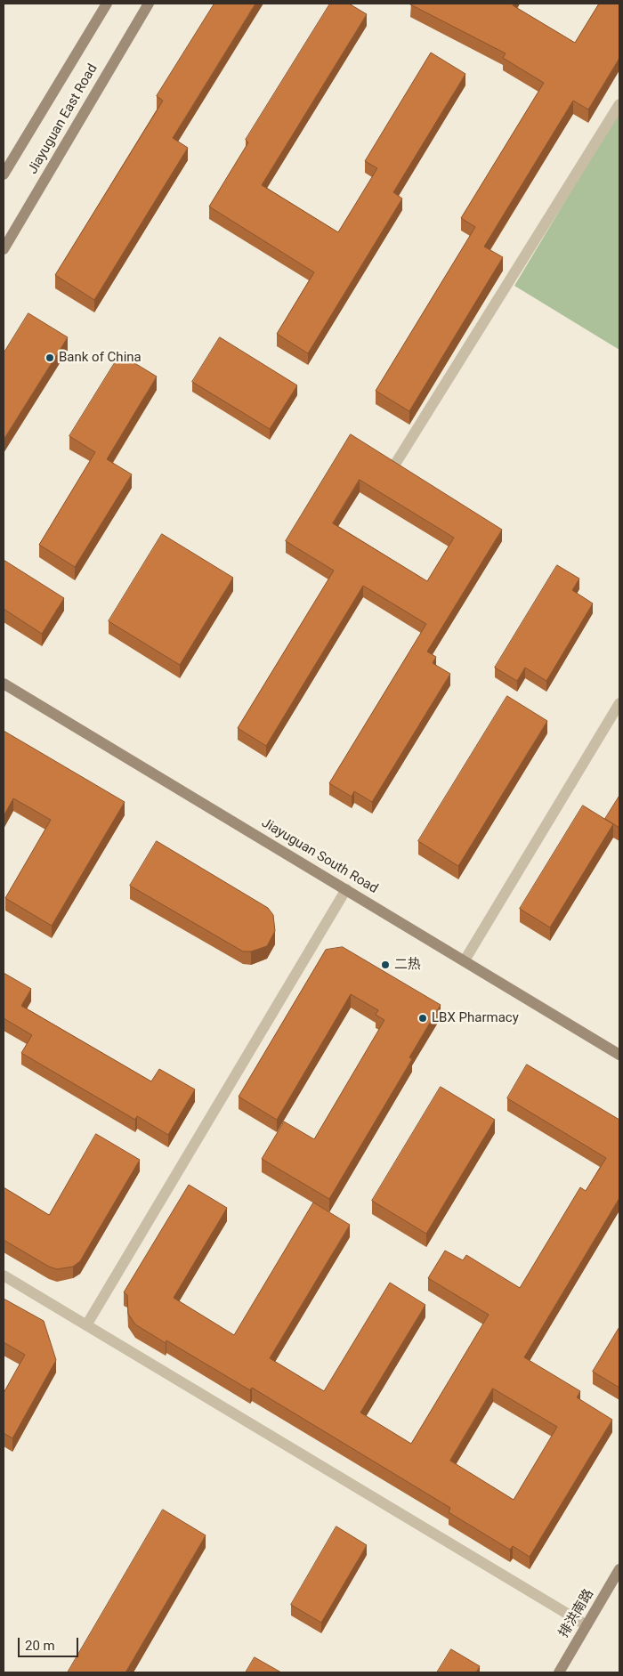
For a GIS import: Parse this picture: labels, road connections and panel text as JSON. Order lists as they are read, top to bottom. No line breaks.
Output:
{"streets":{"main road":["Jiayuguan East Road","Jiayuguan South Road","排洪南路"]},"places":["Bank of China","二热","LBX Pharmacy"],"scale_bar":"20 m"}
